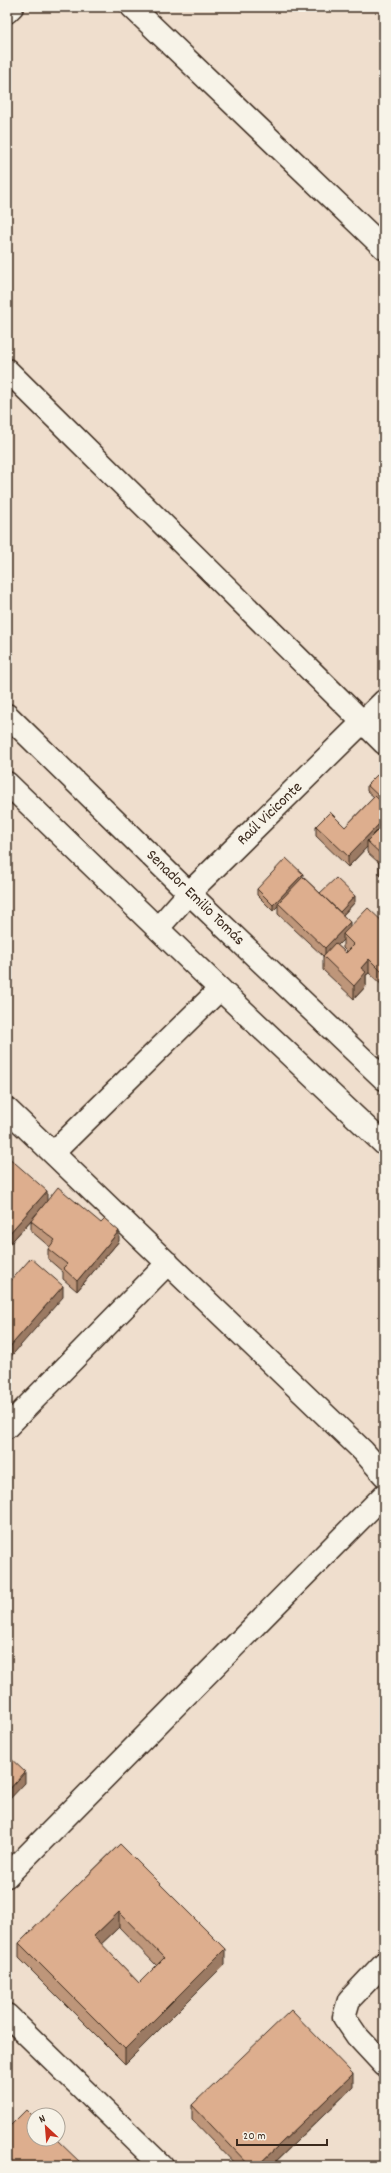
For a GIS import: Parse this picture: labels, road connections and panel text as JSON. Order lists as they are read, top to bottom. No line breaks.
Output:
{"streets":{"street":["Raúl Viciconte","Senador Emilio Tomás"]},"crossings":[["Raúl Viciconte","Senador Emilio Tomás"]],"scale_bar":"20 m","north":"top left"}
